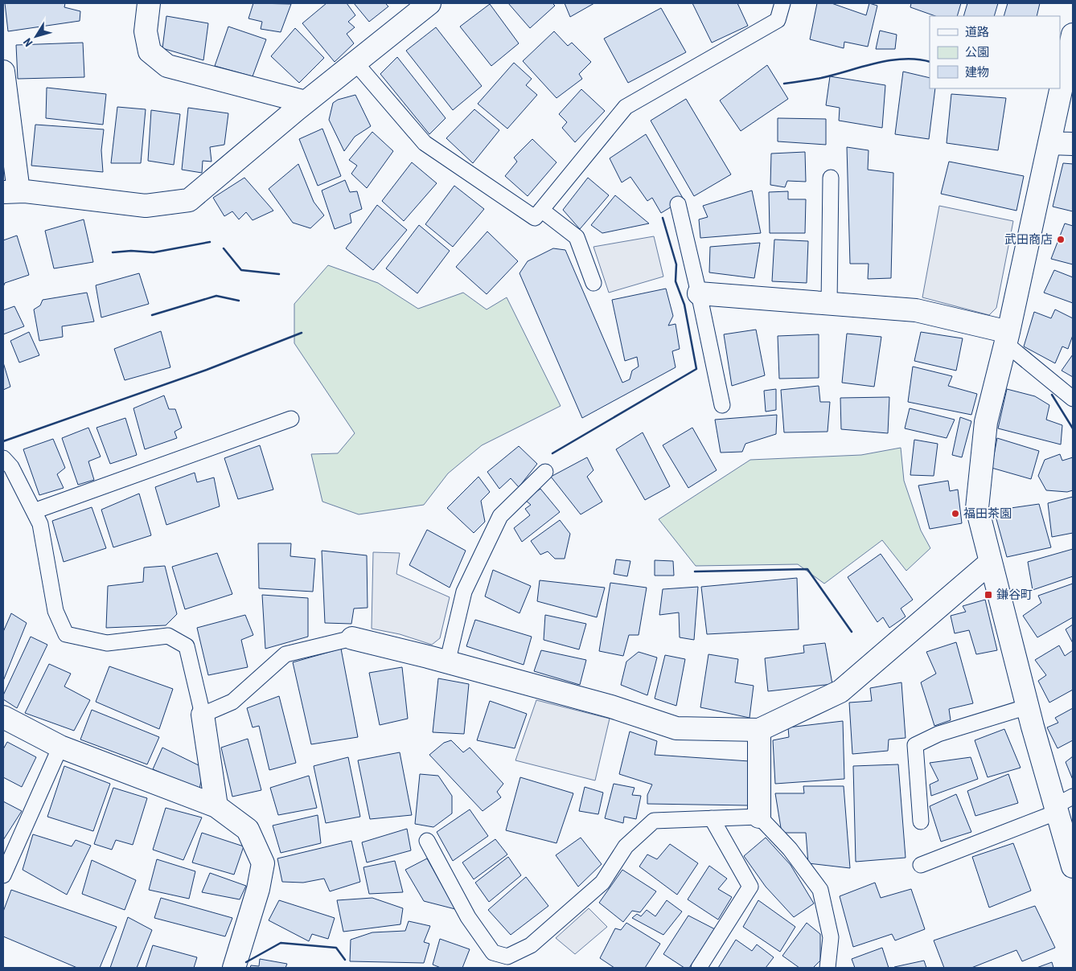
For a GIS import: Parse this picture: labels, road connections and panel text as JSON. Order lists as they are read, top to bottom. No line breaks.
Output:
{"places":{"other":["武田商店","福田茶園"],"transit":["鎌谷町"]},"legend":["道路","公園","建物"],"north":"bottom left"}
